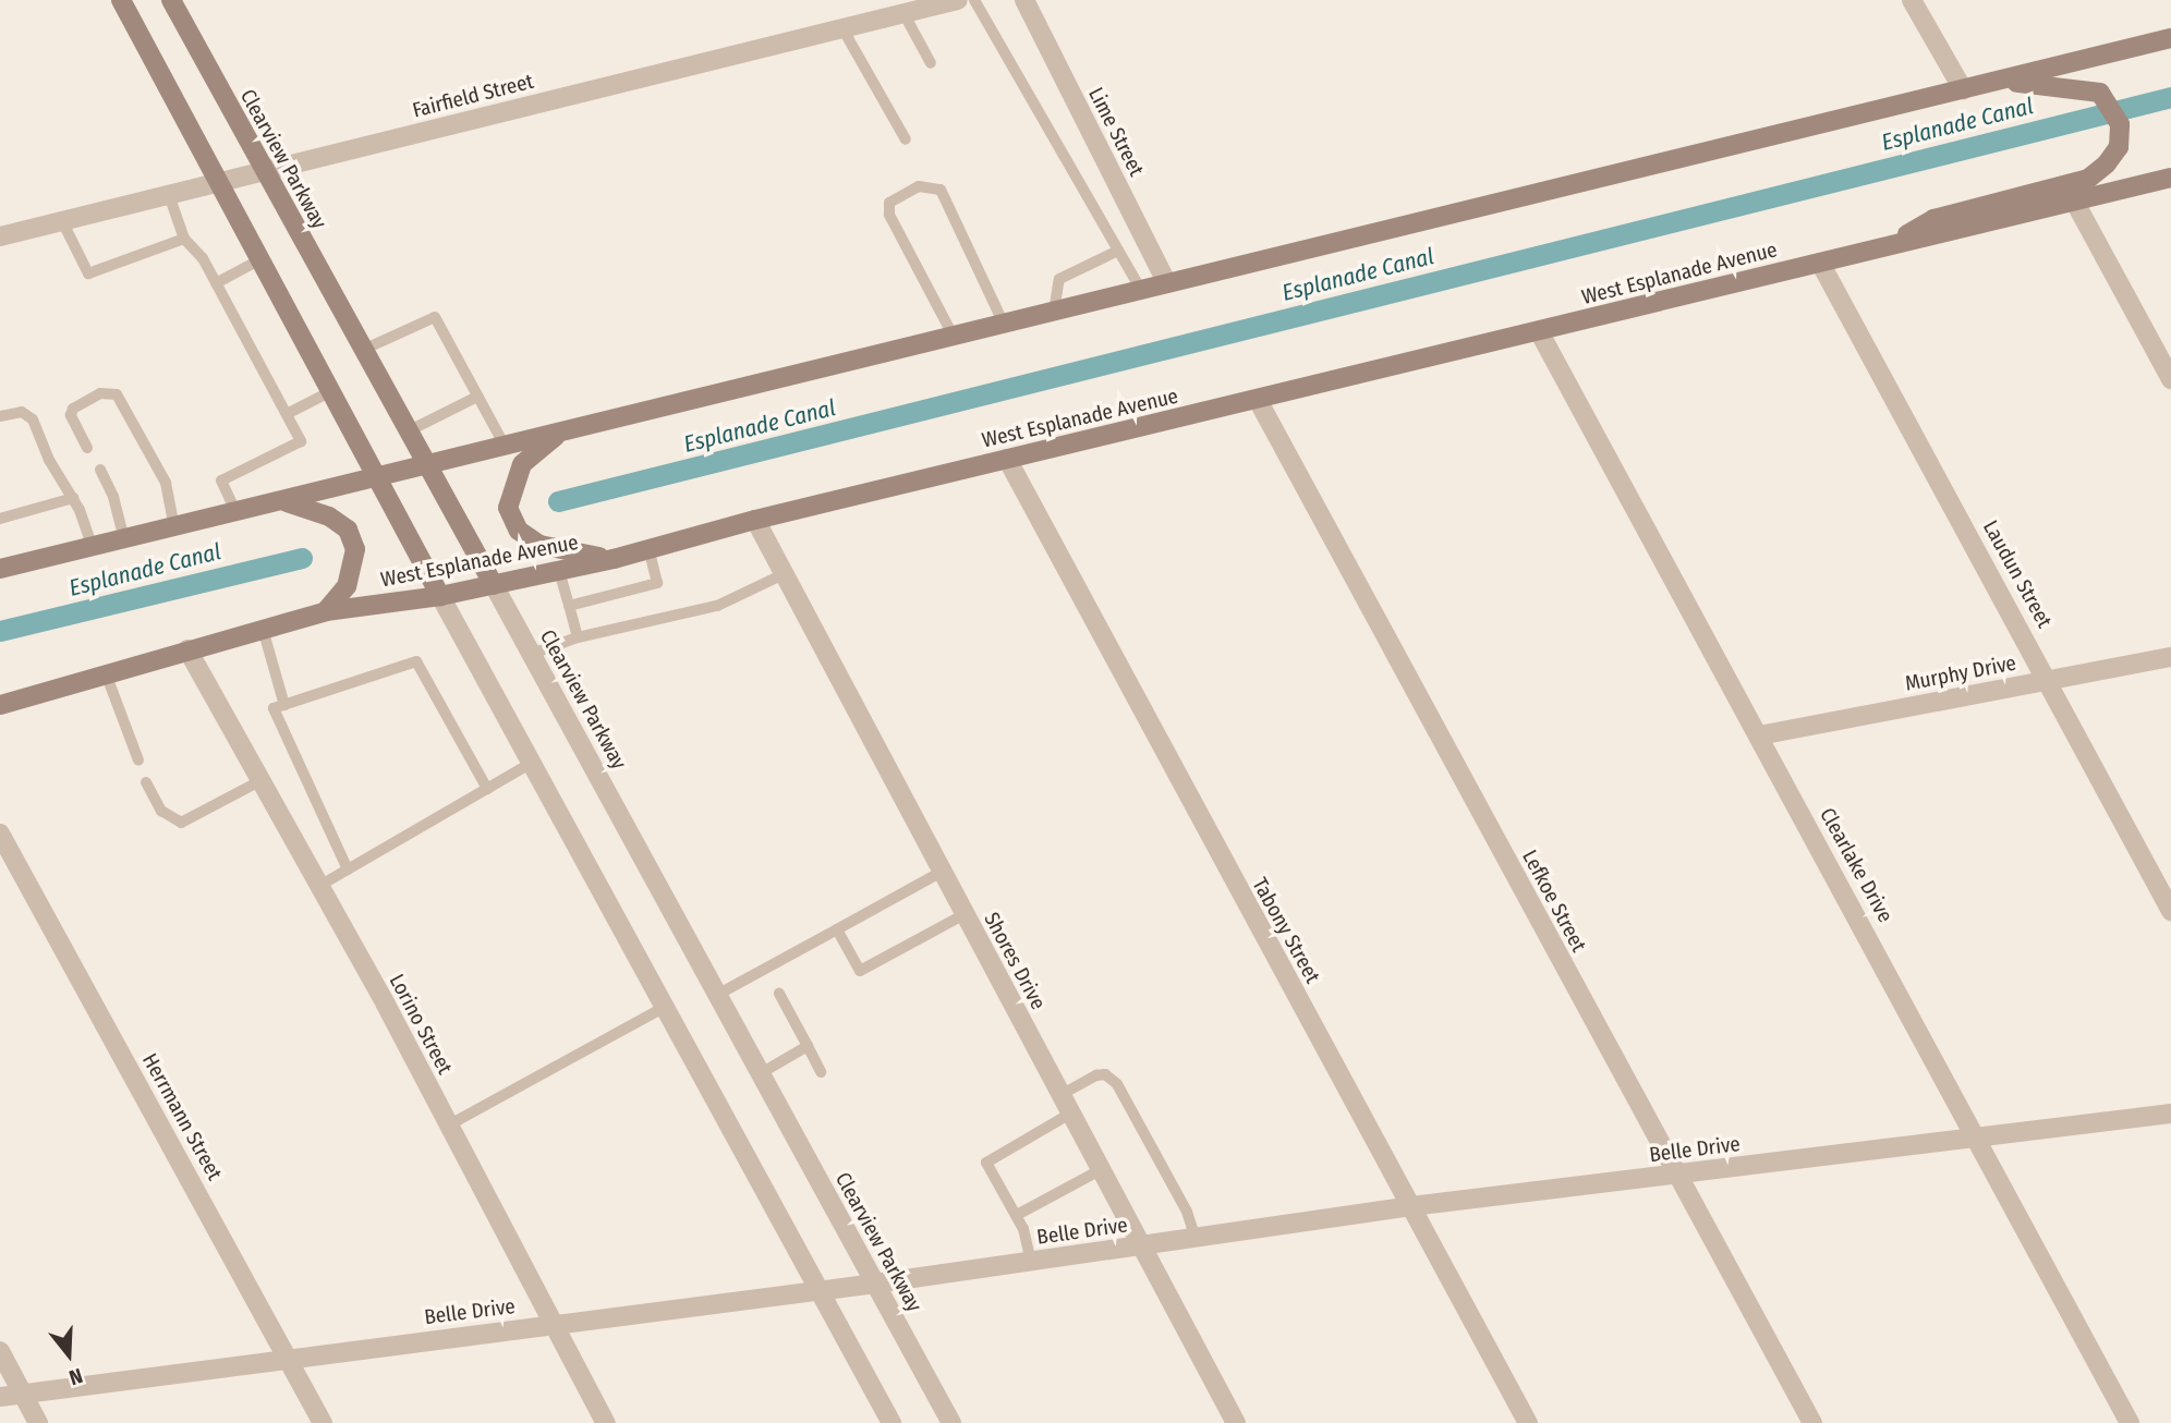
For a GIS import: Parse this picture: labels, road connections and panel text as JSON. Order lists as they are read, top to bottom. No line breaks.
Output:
{"streets":{"main road":["Clearview Parkway","West Esplanade Avenue"],"street":["Fairfield Street","Lime Street","Laudun Street","Murphy Drive","Clearlake Drive","Lefkoe Street","Tabony Street","Shores Drive","Lorino Street","Herrmann Street","Belle Drive"]},"crossings":[["Fairfield Street","Clearview Parkway"],["Clearview Parkway","West Esplanade Avenue"],["Clearview Parkway","Belle Drive"],["West Esplanade Avenue","Laudun Street"],["West Esplanade Avenue","Clearlake Drive"],["West Esplanade Avenue","Lefkoe Street"],["West Esplanade Avenue","Tabony Street"],["West Esplanade Avenue","Shores Drive"],["West Esplanade Avenue","Lorino Street"],["Laudun Street","Murphy Drive"],["Murphy Drive","Clearlake Drive"],["Clearlake Drive","Belle Drive"],["Lefkoe Street","Belle Drive"],["Tabony Street","Belle Drive"],["Shores Drive","Belle Drive"],["Lorino Street","Belle Drive"],["Herrmann Street","Belle Drive"]],"water":["Esplanade Canal"],"north":"bottom"}
